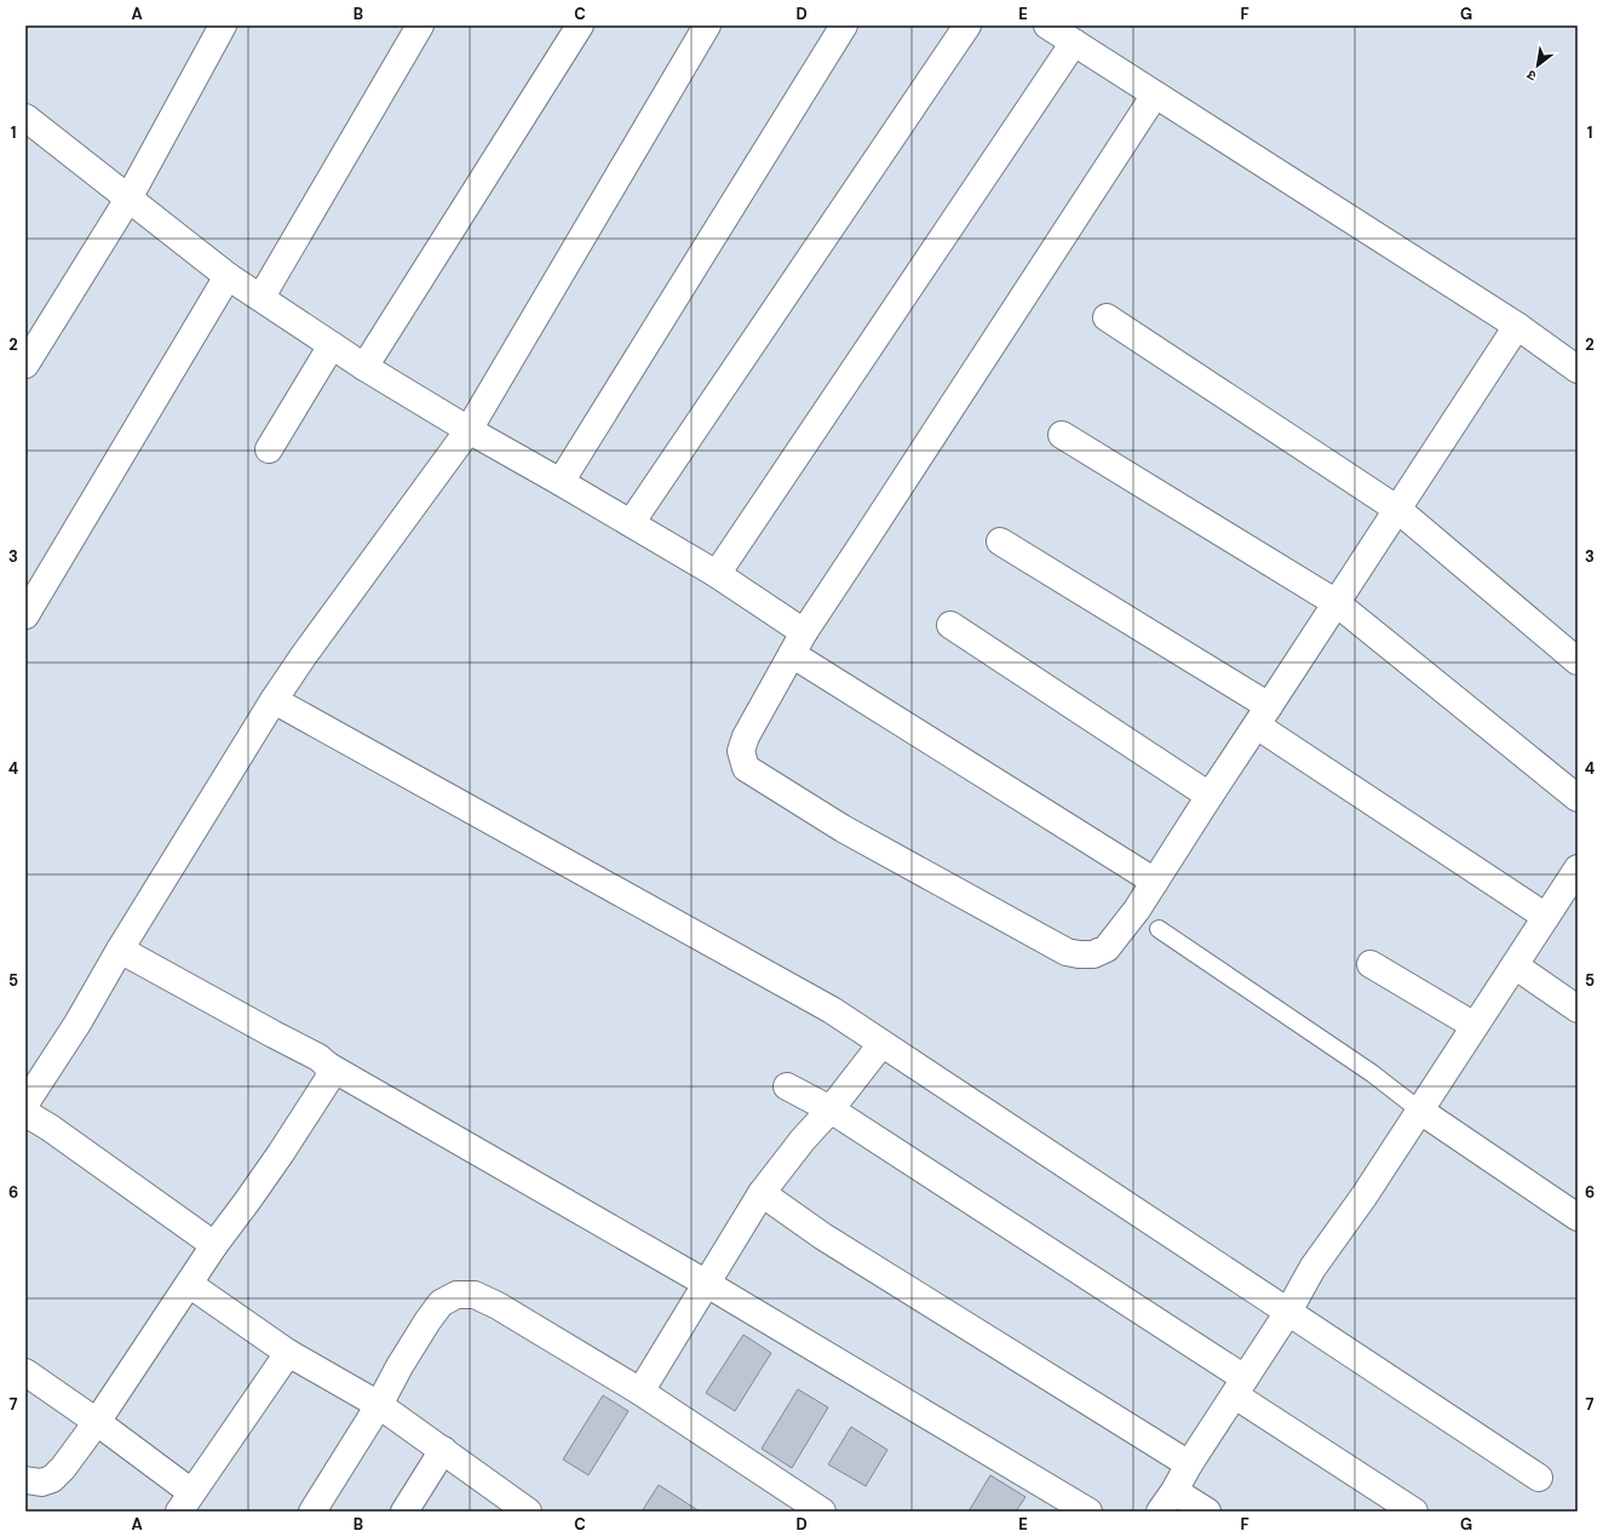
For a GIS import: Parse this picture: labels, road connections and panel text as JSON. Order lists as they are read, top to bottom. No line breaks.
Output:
{"north":"bottom left","grid":{"columns":["A","B","C","D","E","F","G"],"rows":["1","2","3","4","5","6","7"]}}
